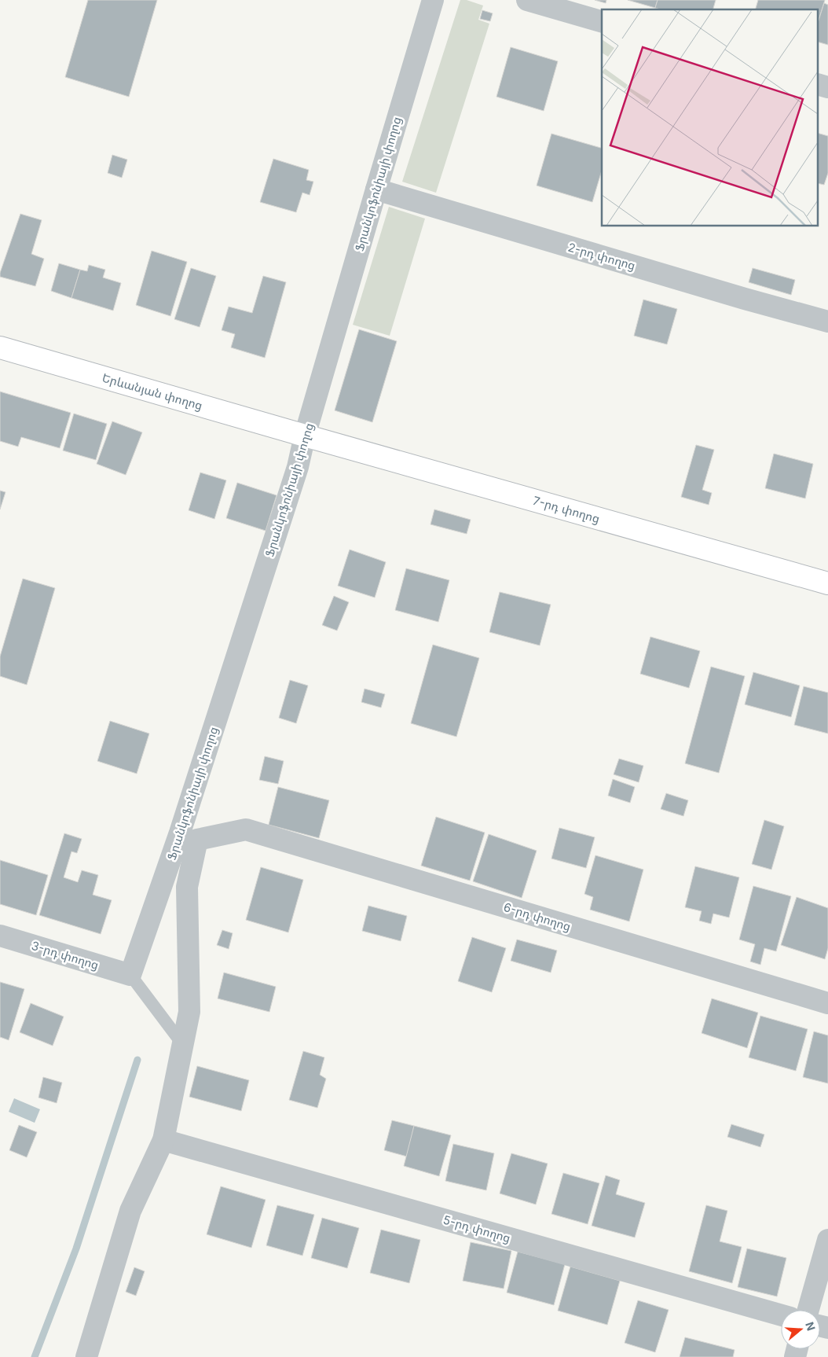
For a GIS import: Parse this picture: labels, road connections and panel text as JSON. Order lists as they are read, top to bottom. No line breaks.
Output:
{"streets":{"main road":["Երևանյան փողոց","7-րդ փողոց"],"street":["Ֆրանկոֆոնիայի փողոց","2-րդ փողոց","6-րդ փողոց","3-րդ փողոց","5-րդ փողոց"]},"crossings":[["Ֆրանկոֆոնիայի փողոց","2-րդ փողոց"],["Ֆրանկոֆոնիայի փողոց","Երևանյան փողոց"],["Ֆրանկոֆոնիայի փողոց","7-րդ փողոց"],["Ֆրանկոֆոնիայի փողոց","6-րդ փողոց"],["Ֆրանկոֆոնիայի փողոց","3-րդ փողոց"],["Երևանյան փողոց","7-րդ փողոց"]],"north":"right"}
